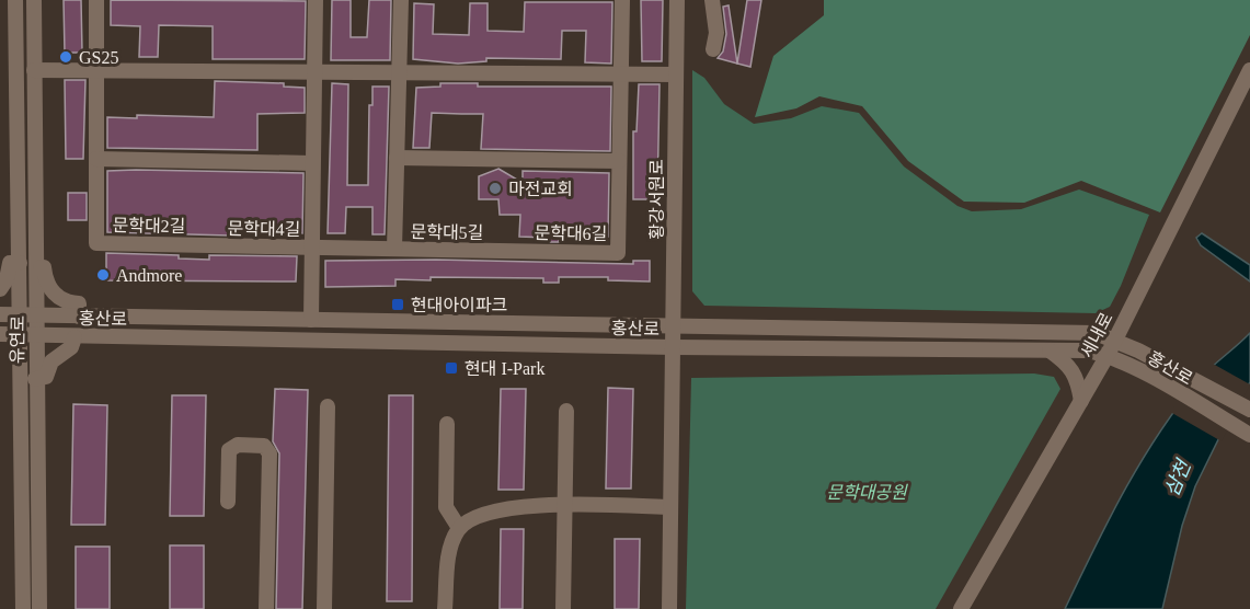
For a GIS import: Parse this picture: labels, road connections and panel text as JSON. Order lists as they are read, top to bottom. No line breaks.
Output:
{"streets":{"street":["황강서원로","문학대2길","문학대4길","문학대5길","문학대6길","홍산로","세내로","유연로"]},"crossings":[["황강서원로","홍산로"],["문학대2길","문학대4길"],["문학대5길","문학대6길"],["홍산로","세내로"],["홍산로","유연로"]],"water":["삼천"],"parks":["문학대공원"],"places":{"other":["GS25","마전교회","Andmore"],"transit":["현대아이파크","현대 I-Park"]}}
